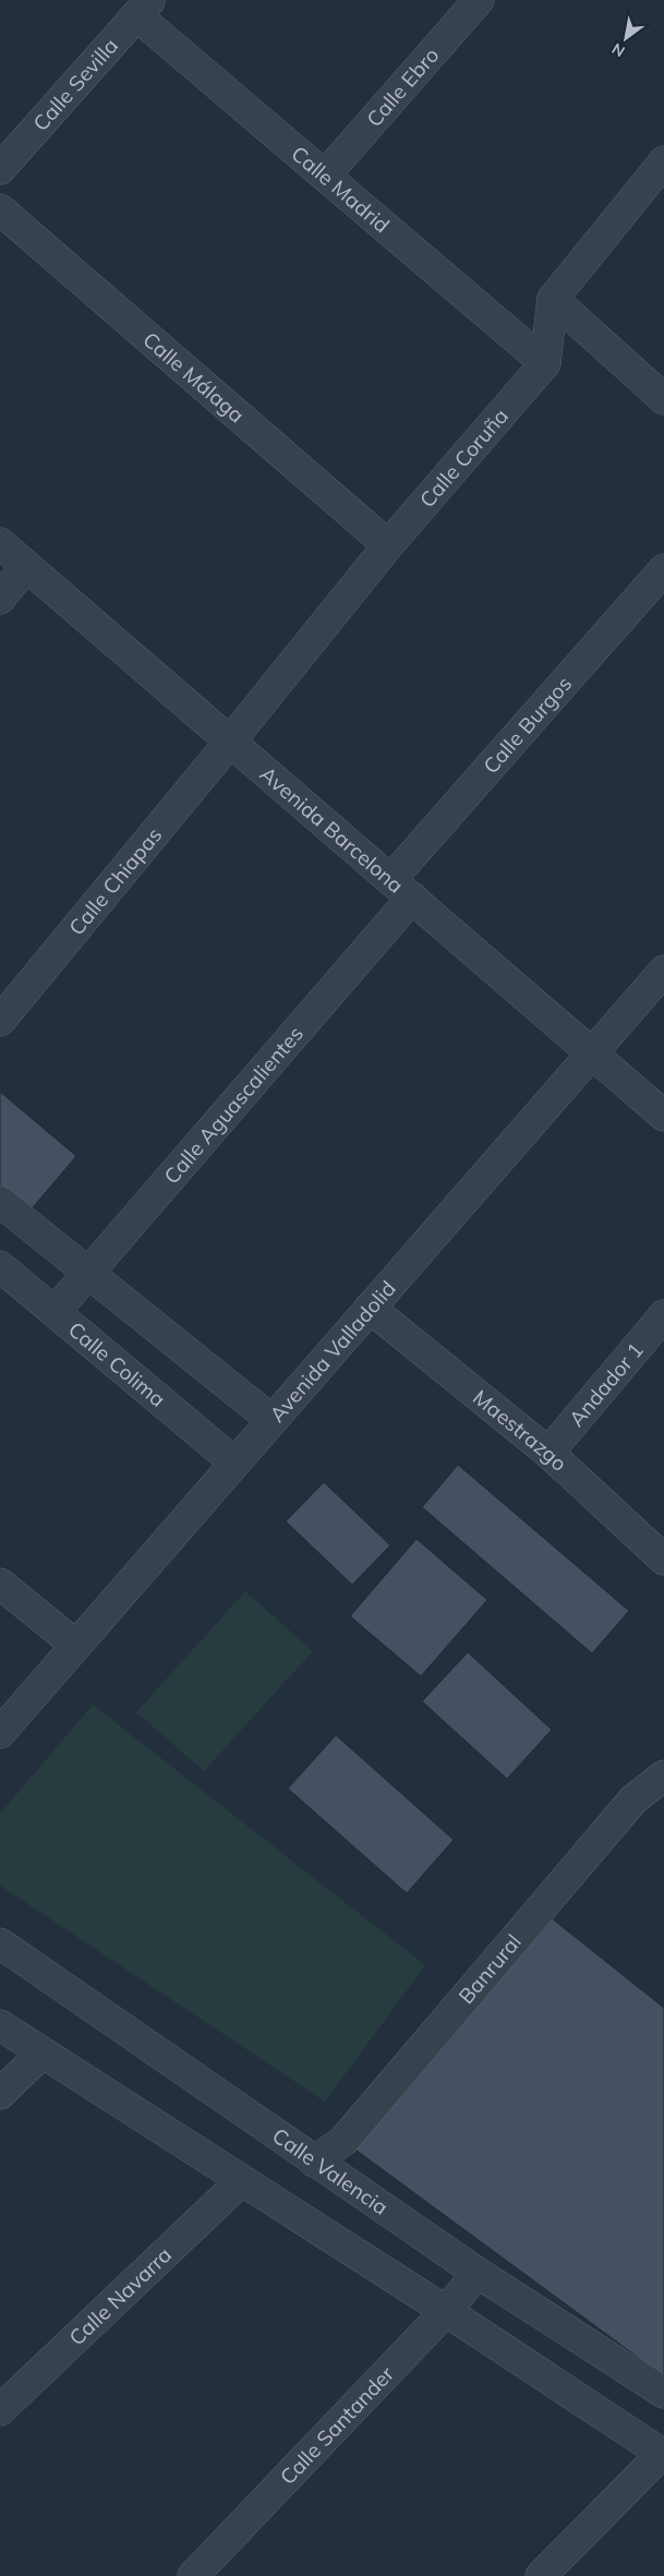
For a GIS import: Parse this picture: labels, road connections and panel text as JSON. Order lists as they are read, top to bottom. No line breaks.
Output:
{"streets":{"street":["Calle Sevilla","Calle Ebro","Calle Madrid","Calle Málaga","Calle Coruña","Calle Burgos","Avenida Barcelona","Calle Chiapas","Calle Aguascalientes","Avenida Valladolid","Calle Colima","Andador 1","Maestrazgo","Banrural","Calle Valencia","Calle Navarra","Calle Santander"]},"crossings":[["Calle Sevilla","Calle Madrid"],["Calle Ebro","Calle Madrid"],["Calle Madrid","Calle Coruña"],["Calle Málaga","Calle Coruña"],["Calle Coruña","Avenida Barcelona"],["Calle Coruña","Calle Chiapas"],["Calle Burgos","Avenida Barcelona"],["Calle Burgos","Calle Aguascalientes"],["Avenida Barcelona","Calle Chiapas"],["Avenida Barcelona","Calle Aguascalientes"],["Avenida Barcelona","Avenida Valladolid"],["Calle Aguascalientes","Calle Colima"],["Avenida Valladolid","Calle Colima"],["Avenida Valladolid","Maestrazgo"],["Andador 1","Maestrazgo"],["Banrural","Calle Valencia"],["Calle Valencia","Calle Santander"]],"north":"bottom left"}
